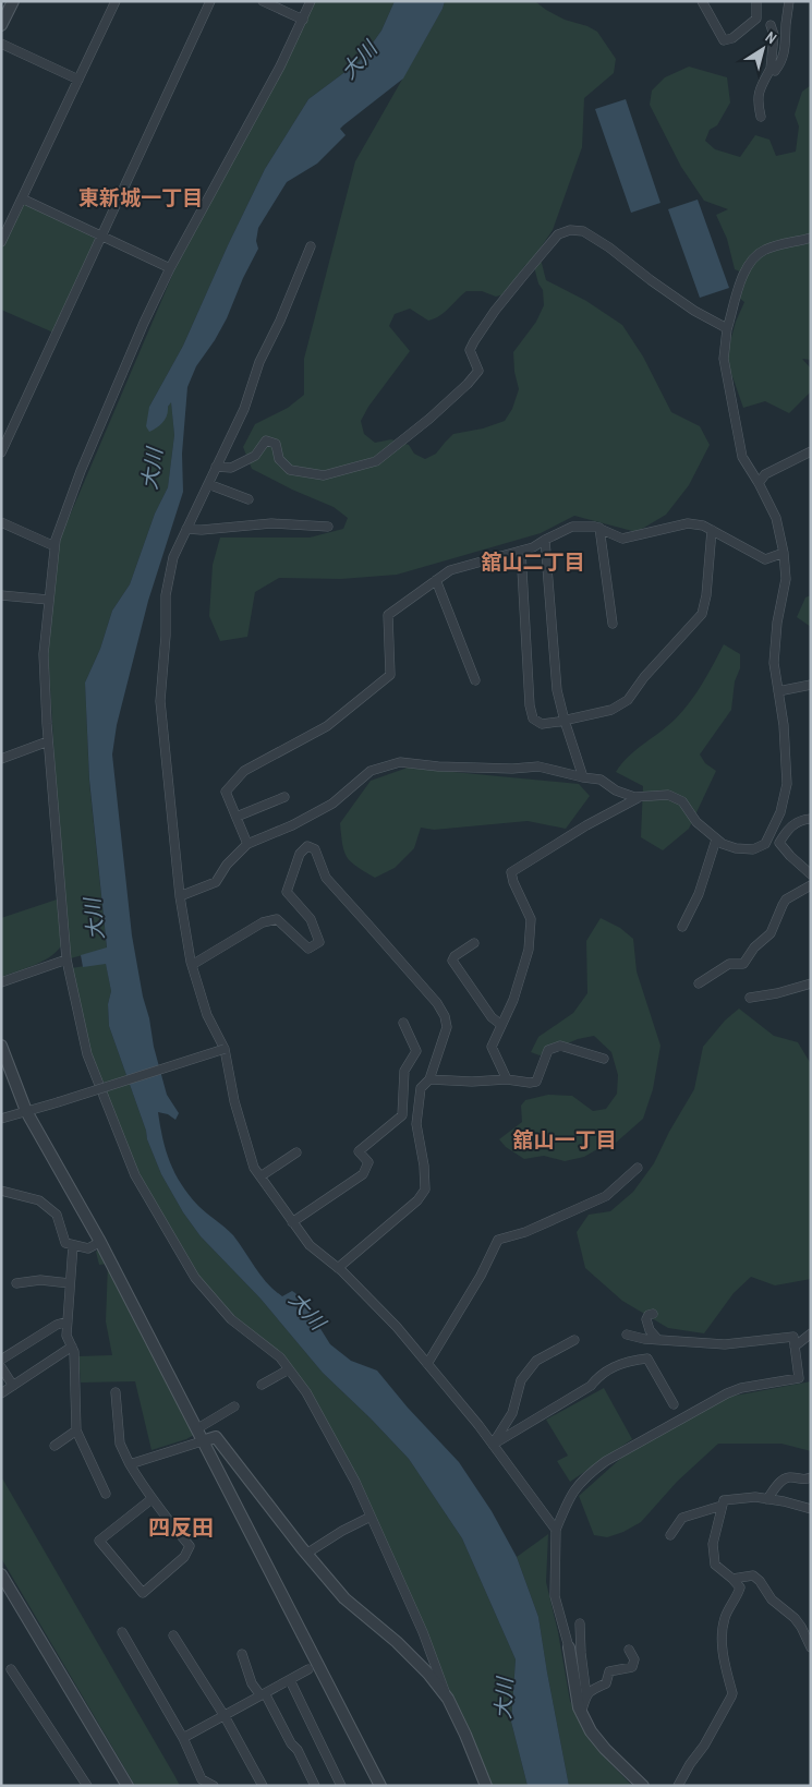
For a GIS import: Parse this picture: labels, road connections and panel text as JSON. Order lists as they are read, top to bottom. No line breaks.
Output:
{"districts":["東新城一丁目","舘山二丁目","舘山一丁目","四反田"],"water":["大川"],"north":"top right"}
